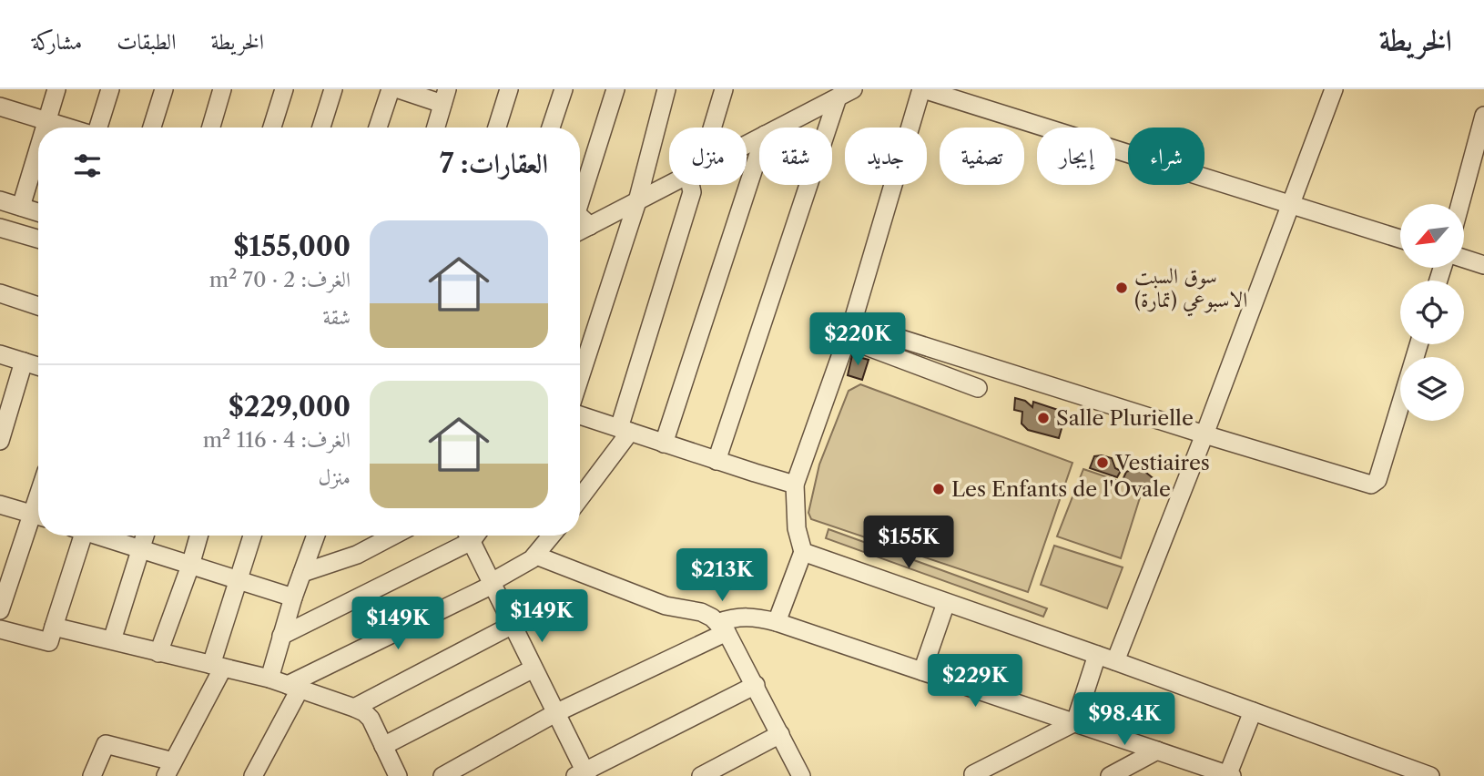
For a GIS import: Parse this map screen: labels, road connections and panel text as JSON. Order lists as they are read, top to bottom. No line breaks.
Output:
{"places":["سوق السبت الاسبوعي (تمارة)","Salle Plurielle","Vestiaires","Les Enfants de l'Ovale"],"north":"bottom left","page":{"header":"الخريطة","nav":["الخريطة","الطبقات","مشاركة"],"chip":["شراء","إيجار","تصفية","جديد","شقة","منزل"],"heading":"العقارات: 7","list":[{"name":"$155,000","note":"الغرف: 2 · 70 m² · شقة"},{"name":"$229,000","note":"الغرف: 4 · 116 m² · منزل"}],"price":["$220K","$155K","$213K","$149K","$149K","$229K","$98.4K"]}}
